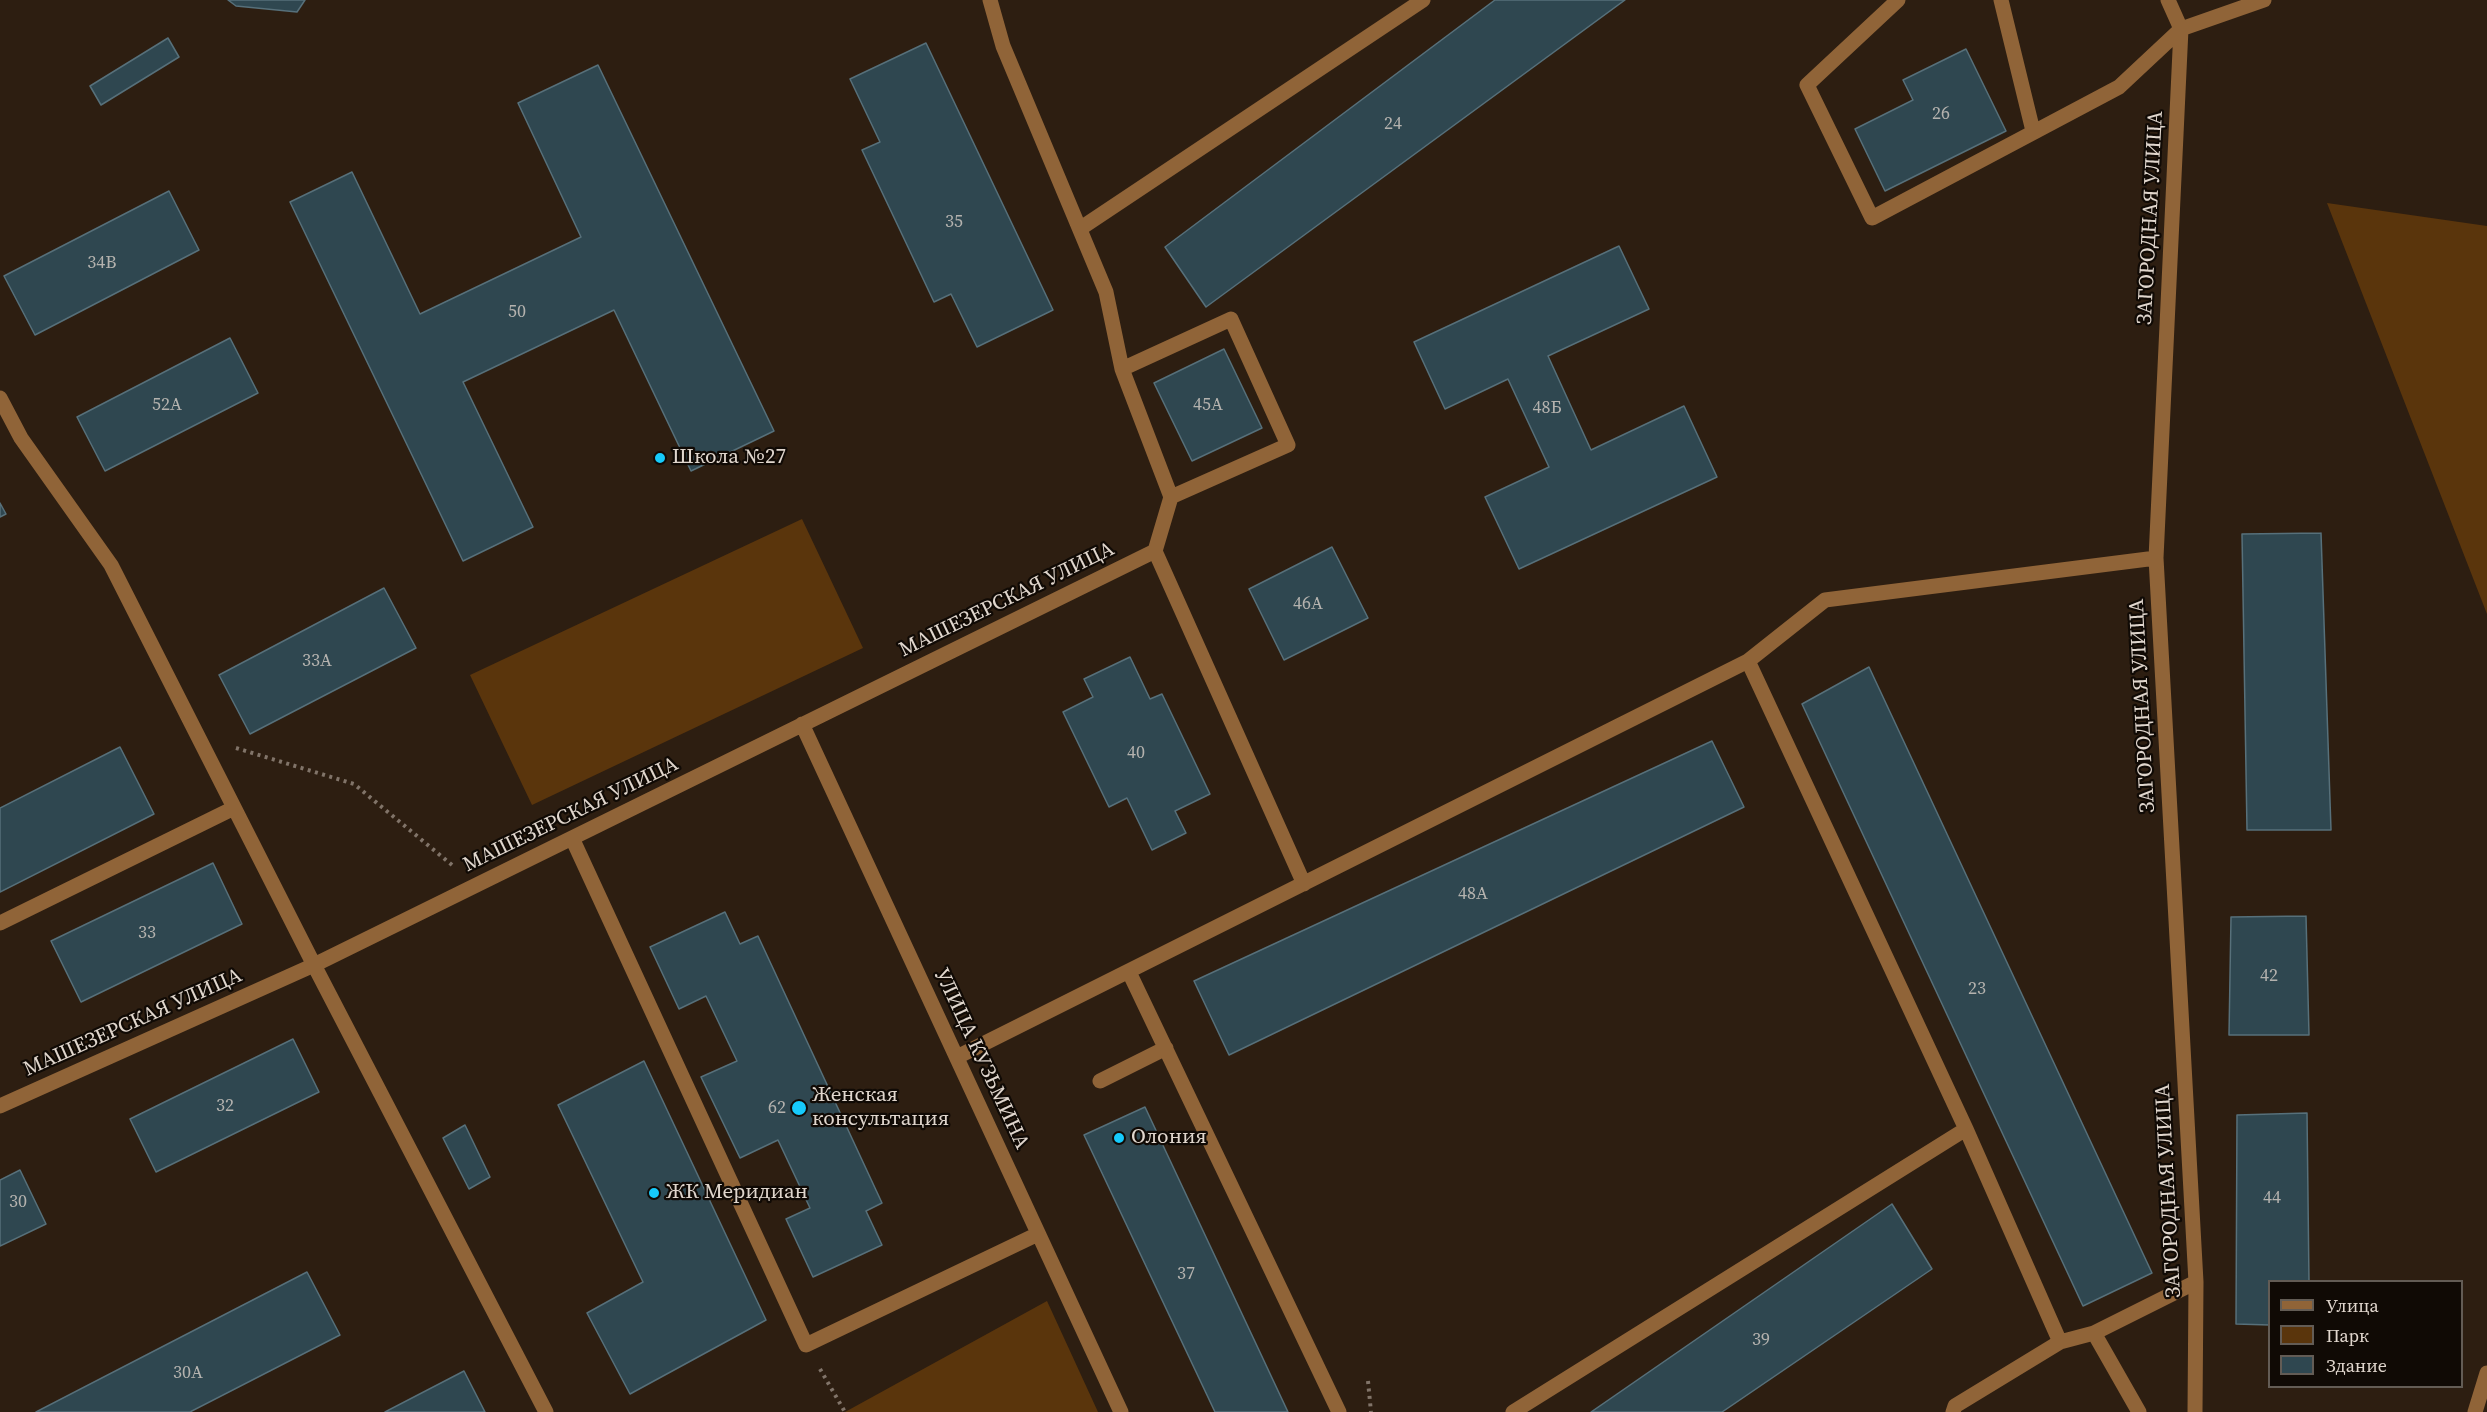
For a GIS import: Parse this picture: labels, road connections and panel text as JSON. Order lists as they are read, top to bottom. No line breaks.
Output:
{"streets":{"street":["ЗАГОРОДНАЯ УЛИЦА","МАШЕЗЕРСКАЯ УЛИЦА","УЛИЦА КУЗЬМИНА"]},"crossings":[["МАШЕЗЕРСКАЯ УЛИЦА","УЛИЦА КУЗЬМИНА"]],"places":["Школа №27","Женская консультация","Олония","ЖК Меридиан"],"house_numbers":["26","24","35","34В","50","52А","45А","48Б","46А","33А","40","48А","33","42","23","32","62","44","30","37","39","30А"],"legend":["Улица","Парк","Здание"]}
